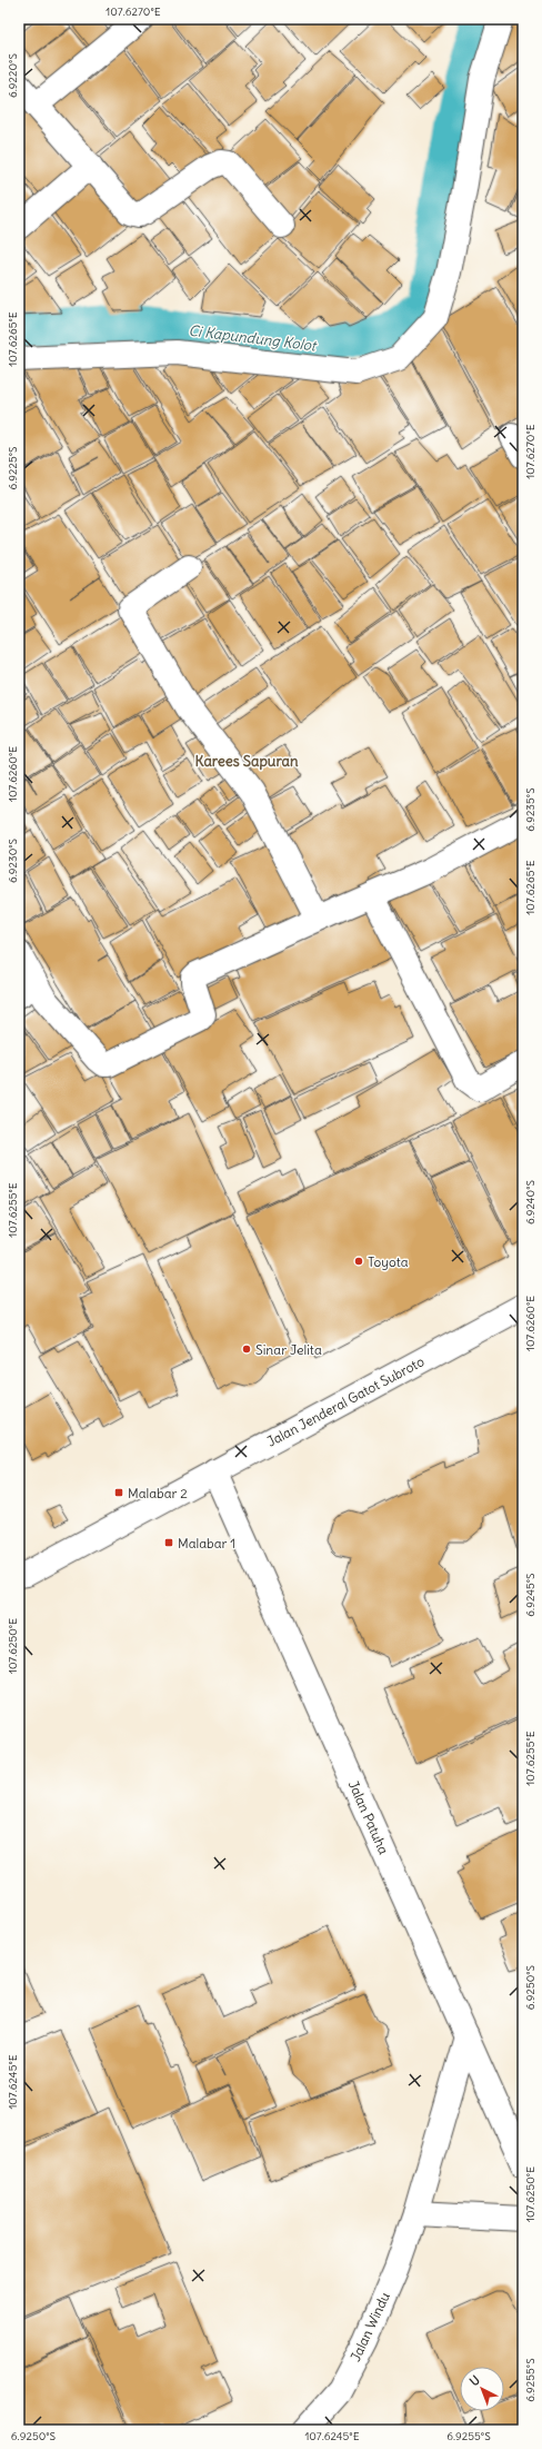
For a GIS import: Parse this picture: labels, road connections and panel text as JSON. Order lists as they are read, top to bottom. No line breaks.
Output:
{"streets":{"street":["Jalan Jenderal Gatot Subroto","Jalan Patuha","Jalan Windu"]},"crossings":[["Jalan Jenderal Gatot Subroto","Jalan Patuha"],["Jalan Patuha","Jalan Windu"]],"districts":["Karees Sapuran"],"water":["Ci Kapundung Kolot"],"places":{"other":["Toyota","Sinar Jelita"],"transit":["Malabar 2","Malabar 1"]},"north":"top left","coordinates":["107.6270°E","6.9220°S","107.6265°E","6.9225°S","107.6260°E","6.9235°S","6.9230°S","6.9240°S","107.6255°E","6.9245°S","107.6250°E","6.9250°S","107.6245°E","6.9255°S"]}
